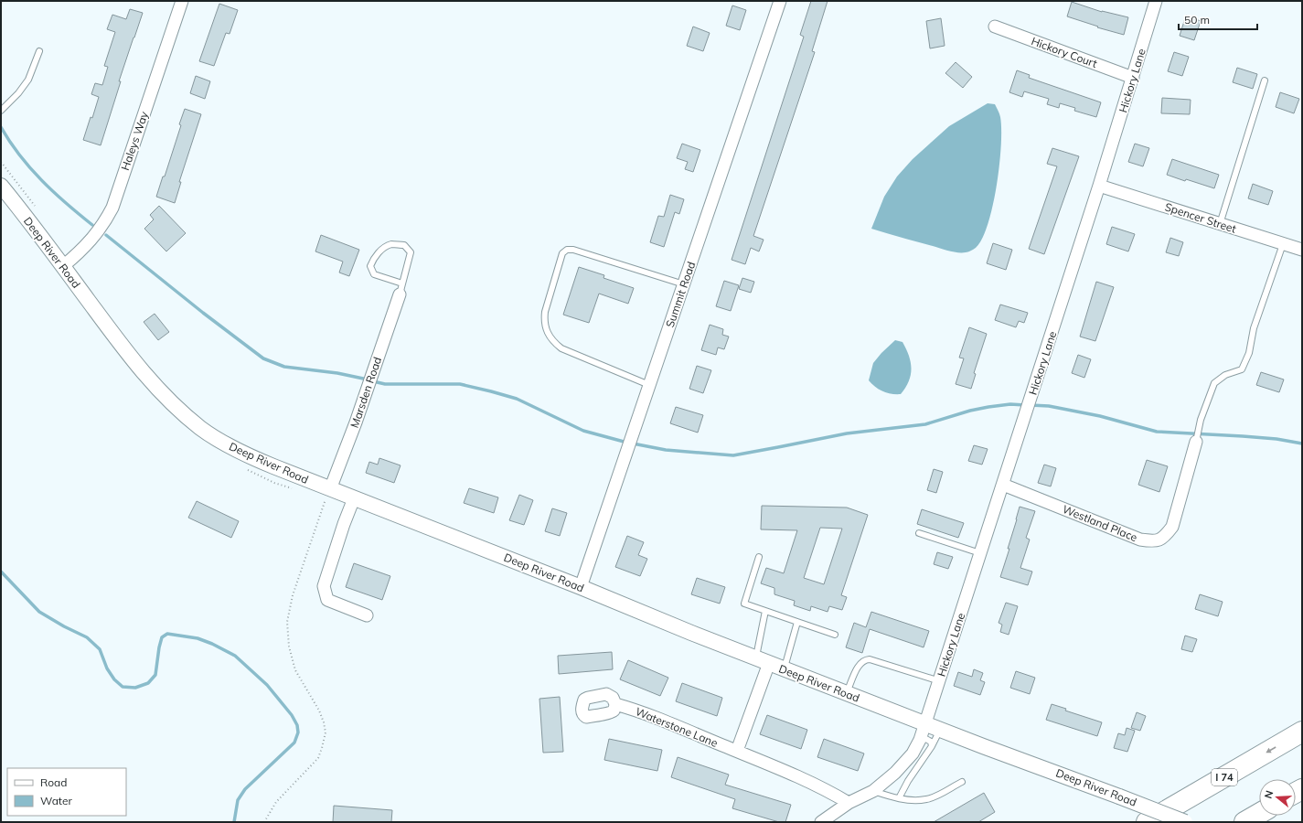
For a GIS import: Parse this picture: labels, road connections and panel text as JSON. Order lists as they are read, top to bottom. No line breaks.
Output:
{"streets":{"highway":["I 74"],"street":["Hickory Court","Hickory Lane","Haleys Way","Spencer Street","Deep River Road","Summit Road","Marsden Road","Westland Place","Waterstone Lane"]},"crossings":[["Hickory Court","Hickory Lane"],["Hickory Lane","Spencer Street"],["Hickory Lane","Deep River Road"],["Hickory Lane","Westland Place"],["Hickory Lane","Waterstone Lane"],["Haleys Way","Deep River Road"],["Deep River Road","Summit Road"],["Deep River Road","Marsden Road"]],"legend":["Road","Water"],"scale_bar":"50 m","north":"left"}
